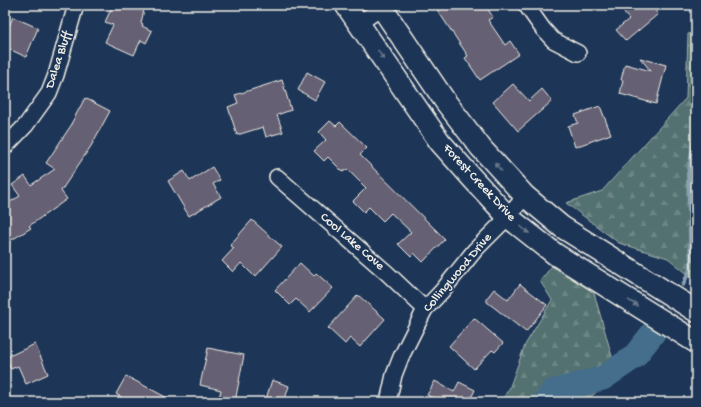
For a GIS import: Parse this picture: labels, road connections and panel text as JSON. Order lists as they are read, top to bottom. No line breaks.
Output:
{"streets":{"street":["Dalea Bluff","Forest Creek Drive","Cool Lake Cove","Collingwood Drive"]},"crossings":[["Forest Creek Drive","Collingwood Drive"],["Cool Lake Cove","Collingwood Drive"]]}
